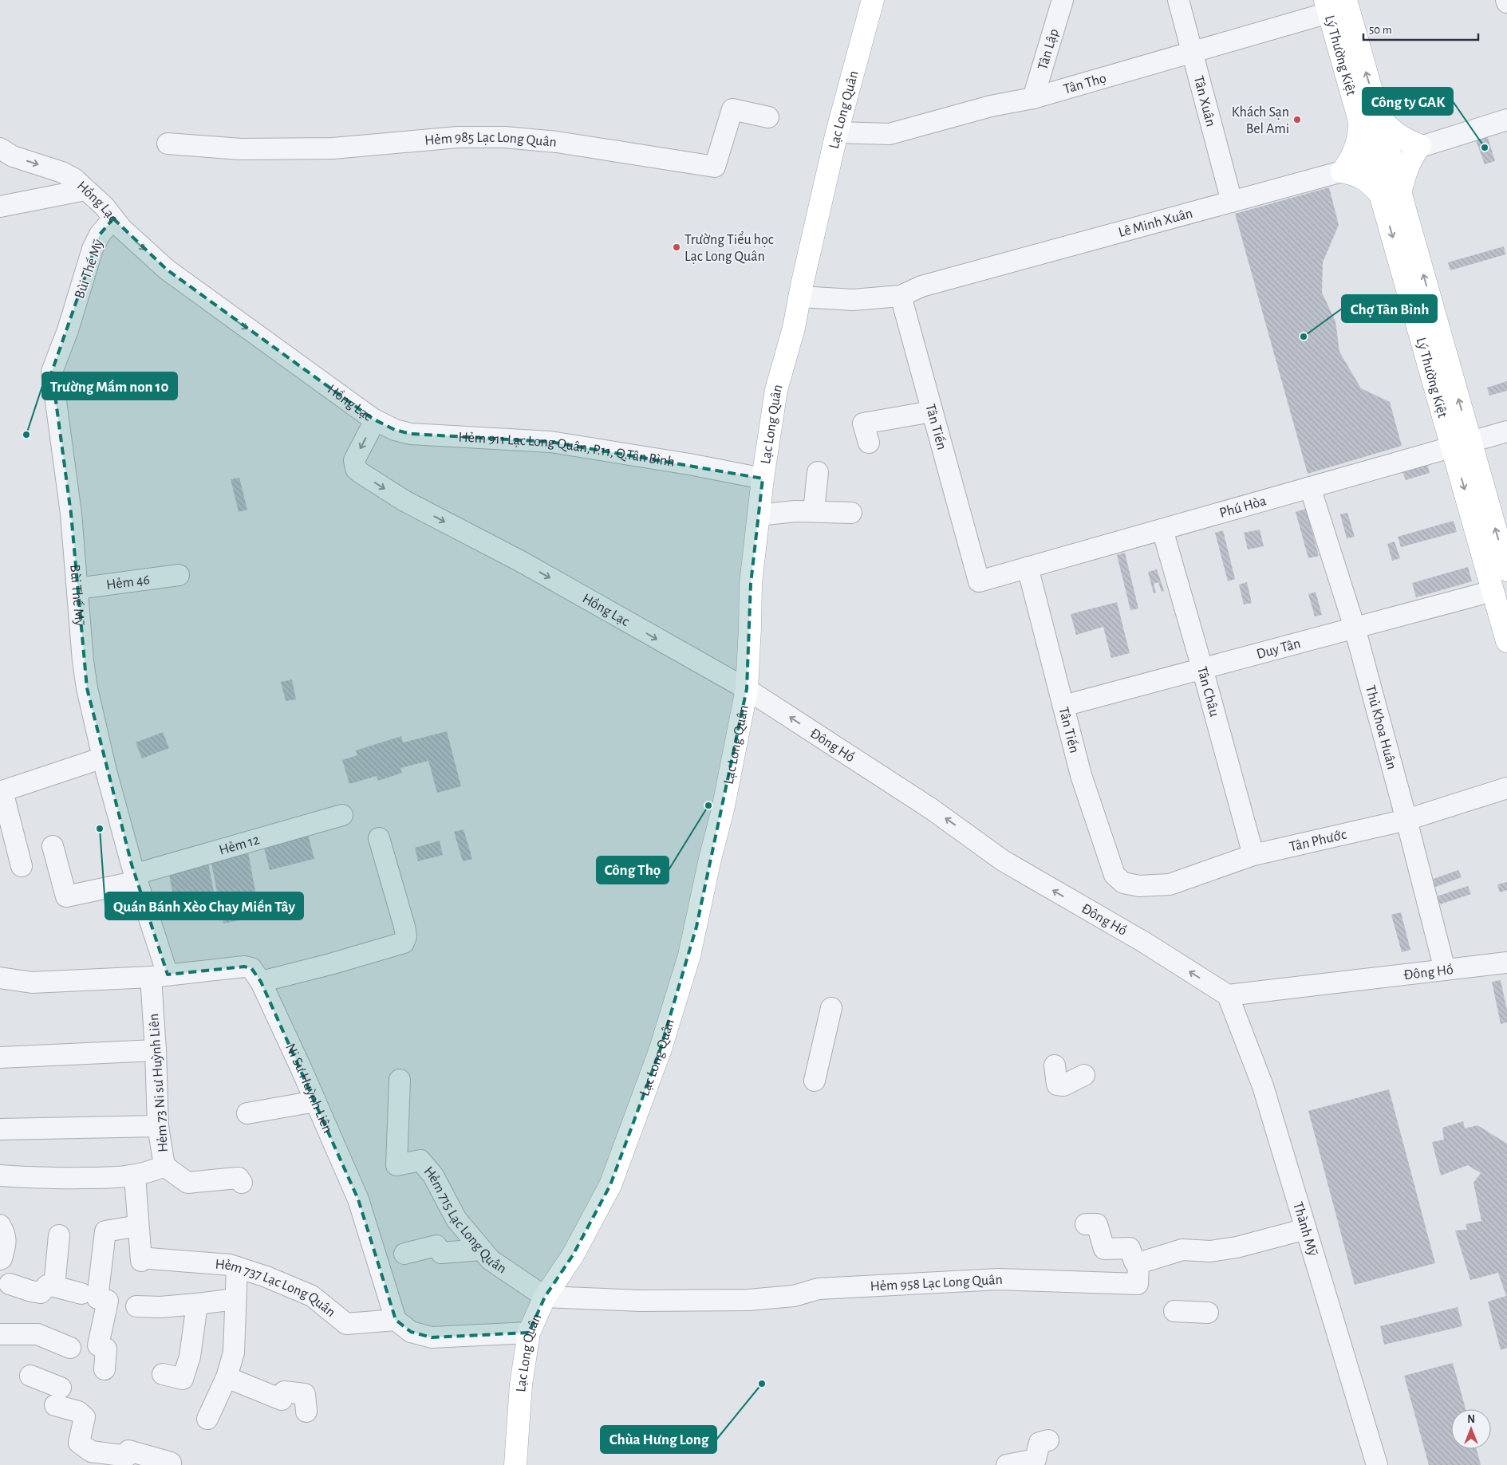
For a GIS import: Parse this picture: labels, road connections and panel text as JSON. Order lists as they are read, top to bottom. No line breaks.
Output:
{"streets":{"main road":["Lý Thường Kiệt","Lạc Long Quân"],"street":["Tân Lập","Tân Thọ","Tân Xuân","Hẻm 985 Lạc Long Quân","Hồng Lạc","Lê Minh Xuân","Bùi Thế Mỹ","Tân Tiến","Hẻm 911 Lạc Long Quân, P.11, Q.Tân Bình","Phú Hòa","Hẻm 46","Duy Tân","Tân Châu","Thủ Khoa Huân","Đông Hồ","Tân Phước","Hẻm 12","Hẻm 73 Ni sư Huỳnh Liên","Ni Sư Huỳnh Liên","Hẻm 715 Lạc Long Quân","Thành Mỹ","Hẻm 958 Lạc Long Quân","Hẻm 737 Lạc Long Quân"]},"crossings":[["Tân Lập","Tân Thọ"],["Lý Thường Kiệt","Tân Thọ"],["Lý Thường Kiệt","Lê Minh Xuân"],["Lý Thường Kiệt","Phú Hòa"],["Lý Thường Kiệt","Duy Tân"],["Tân Thọ","Tân Xuân"],["Tân Thọ","Lạc Long Quân"],["Tân Xuân","Lê Minh Xuân"],["Lạc Long Quân","Hồng Lạc"],["Lạc Long Quân","Lê Minh Xuân"],["Lạc Long Quân","Hẻm 911 Lạc Long Quân, P.11, Q.Tân Bình"],["Lạc Long Quân","Đông Hồ"],["Lạc Long Quân","Hẻm 715 Lạc Long Quân"],["Lạc Long Quân","Hẻm 958 Lạc Long Quân"],["Hồng Lạc","Bùi Thế Mỹ"],["Hồng Lạc","Hẻm 911 Lạc Long Quân, P.11, Q.Tân Bình"],["Hồng Lạc","Đông Hồ"],["Lê Minh Xuân","Tân Tiến"],["Bùi Thế Mỹ","Hẻm 46"],["Bùi Thế Mỹ","Hẻm 12"],["Bùi Thế Mỹ","Hẻm 73 Ni sư Huỳnh Liên"],["Bùi Thế Mỹ","Ni Sư Huỳnh Liên"],["Tân Tiến","Phú Hòa"],["Tân Tiến","Duy Tân"],["Tân Tiến","Tân Phước"],["Phú Hòa","Tân Châu"],["Phú Hòa","Thủ Khoa Huân"],["Duy Tân","Tân Châu"],["Duy Tân","Thủ Khoa Huân"],["Tân Châu","Tân Phước"],["Thủ Khoa Huân","Đông Hồ"],["Thủ Khoa Huân","Tân Phước"],["Đông Hồ","Thành Mỹ"],["Hẻm 73 Ni sư Huỳnh Liên","Ni Sư Huỳnh Liên"],["Ni Sư Huỳnh Liên","Hẻm 737 Lạc Long Quân"],["Hẻm 715 Lạc Long Quân","Hẻm 958 Lạc Long Quân"]],"one_way":["Hồng Lạc","Đông Hồ"],"places":["Khách Sạn Bel Ami","Công ty GAK","Trường Tiểu học Lạc Long Quân","Chợ Tân Bình","Trường Mầm non 10","Công Thọ","Quán Bánh Xèo Chay Miền Tây","Chùa Hưng Long"],"scale_bar":"50 m","north":"top"}
